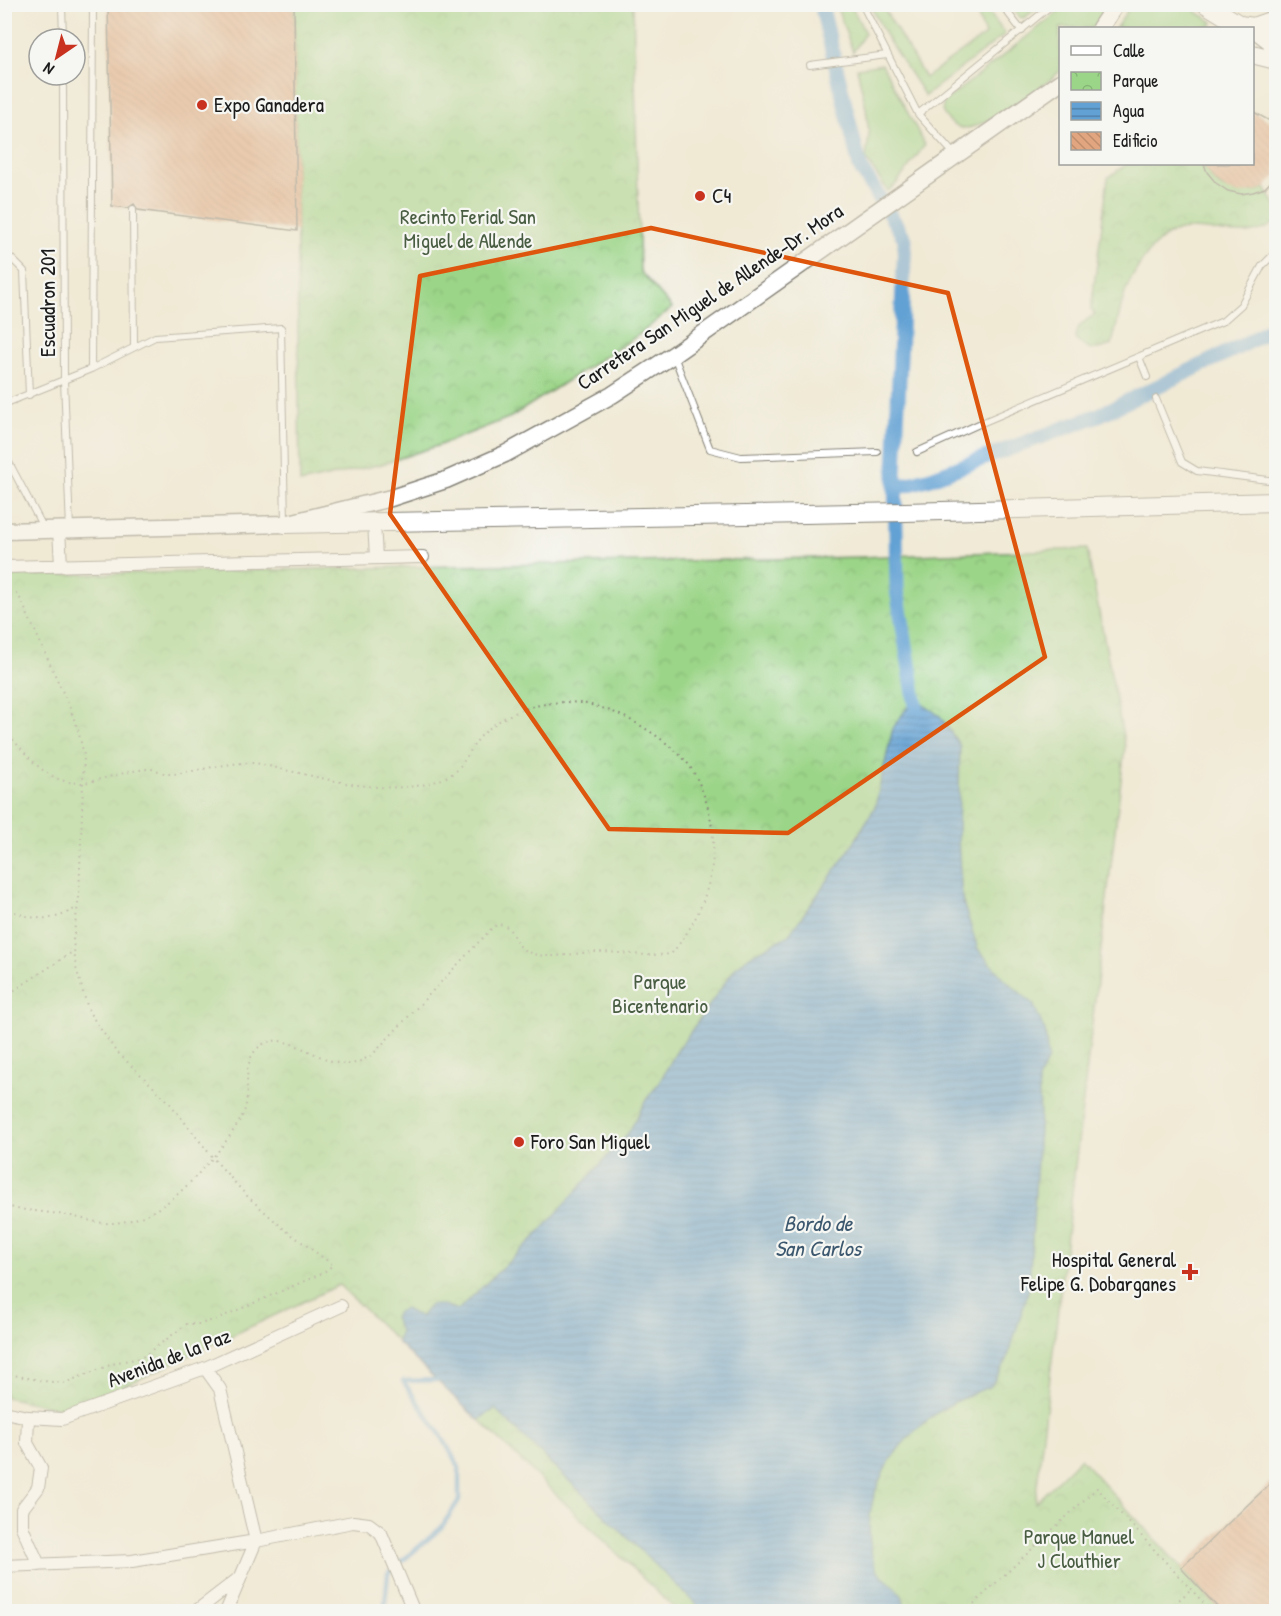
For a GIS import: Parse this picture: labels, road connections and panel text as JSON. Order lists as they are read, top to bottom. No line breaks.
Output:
{"streets":{"main road":["Carretera San Miguel de Allende-Dr. Mora"],"street":["Avenida de la Paz"],"lane":["Escuadron 201"]},"crossings":[["Carretera San Miguel de Allende-Dr. Mora","Escuadron 201"]],"water":["Bordo de San Carlos"],"parks":["Recinto Ferial San Miguel de Allende","Parque Bicentenario","Parque Manuel J Clouthier"],"places":{"other":["Expo Ganadera","C4","Foro San Miguel"],"health":["Hospital General Felipe G. Dobarganes"]},"legend":["Calle","Parque","Agua","Edificio"],"north":"bottom left"}
